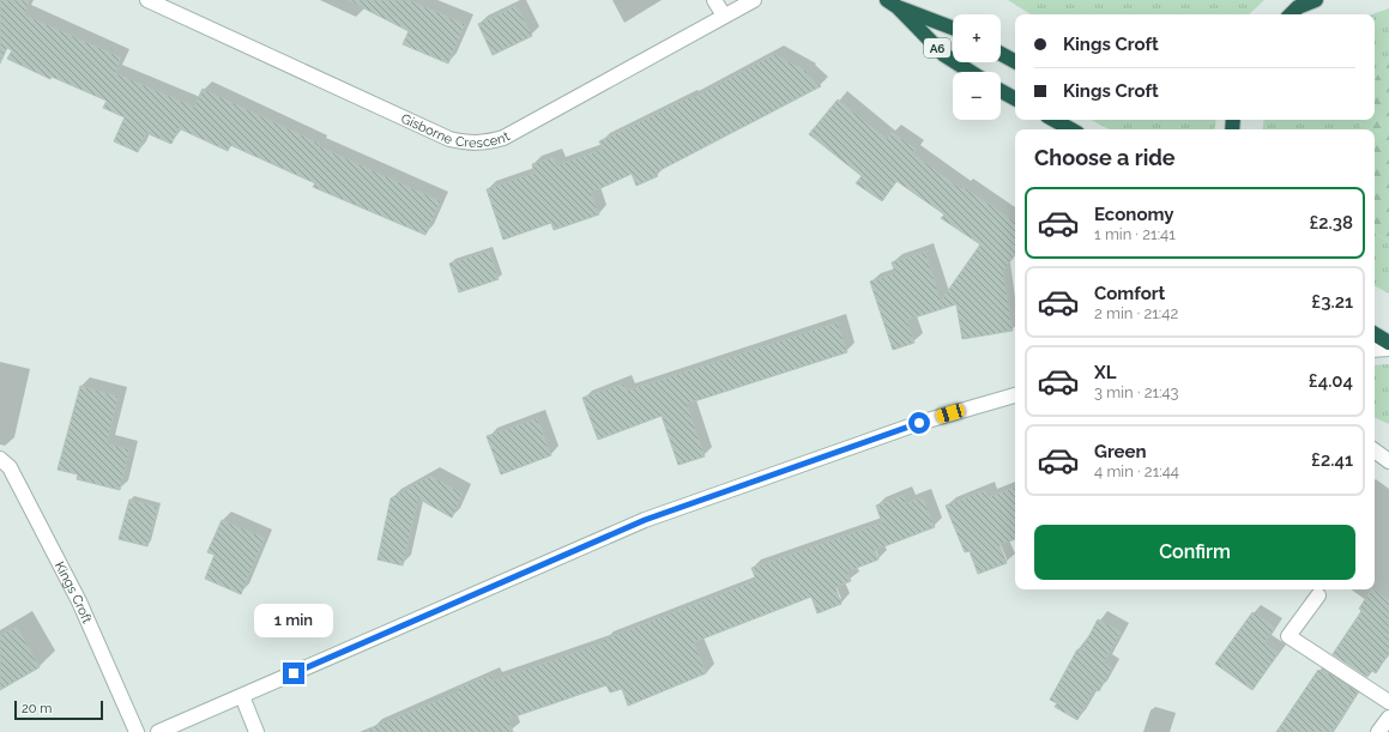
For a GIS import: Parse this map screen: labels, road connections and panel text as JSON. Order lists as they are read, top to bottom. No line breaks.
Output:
{"streets":{"highway":["A6"],"street":["Gisborne Crescent","Kings Croft"]},"scale_bar":"20 m","page":{"map_buttons":["+","−"],"banner":["Kings Croft","Kings Croft"],"heading":"Choose a ride","list":[{"name":"Economy","note":"1 min · 21:41","value":"£2.38"},{"name":"Comfort","note":"2 min · 21:42","value":"£3.21"},{"name":"XL","note":"3 min · 21:43","value":"£4.04"},{"name":"Green","note":"4 min · 21:44","value":"£2.41"}],"buttons":"Confirm","bubble":"1 min","scale":"20 m"}}
